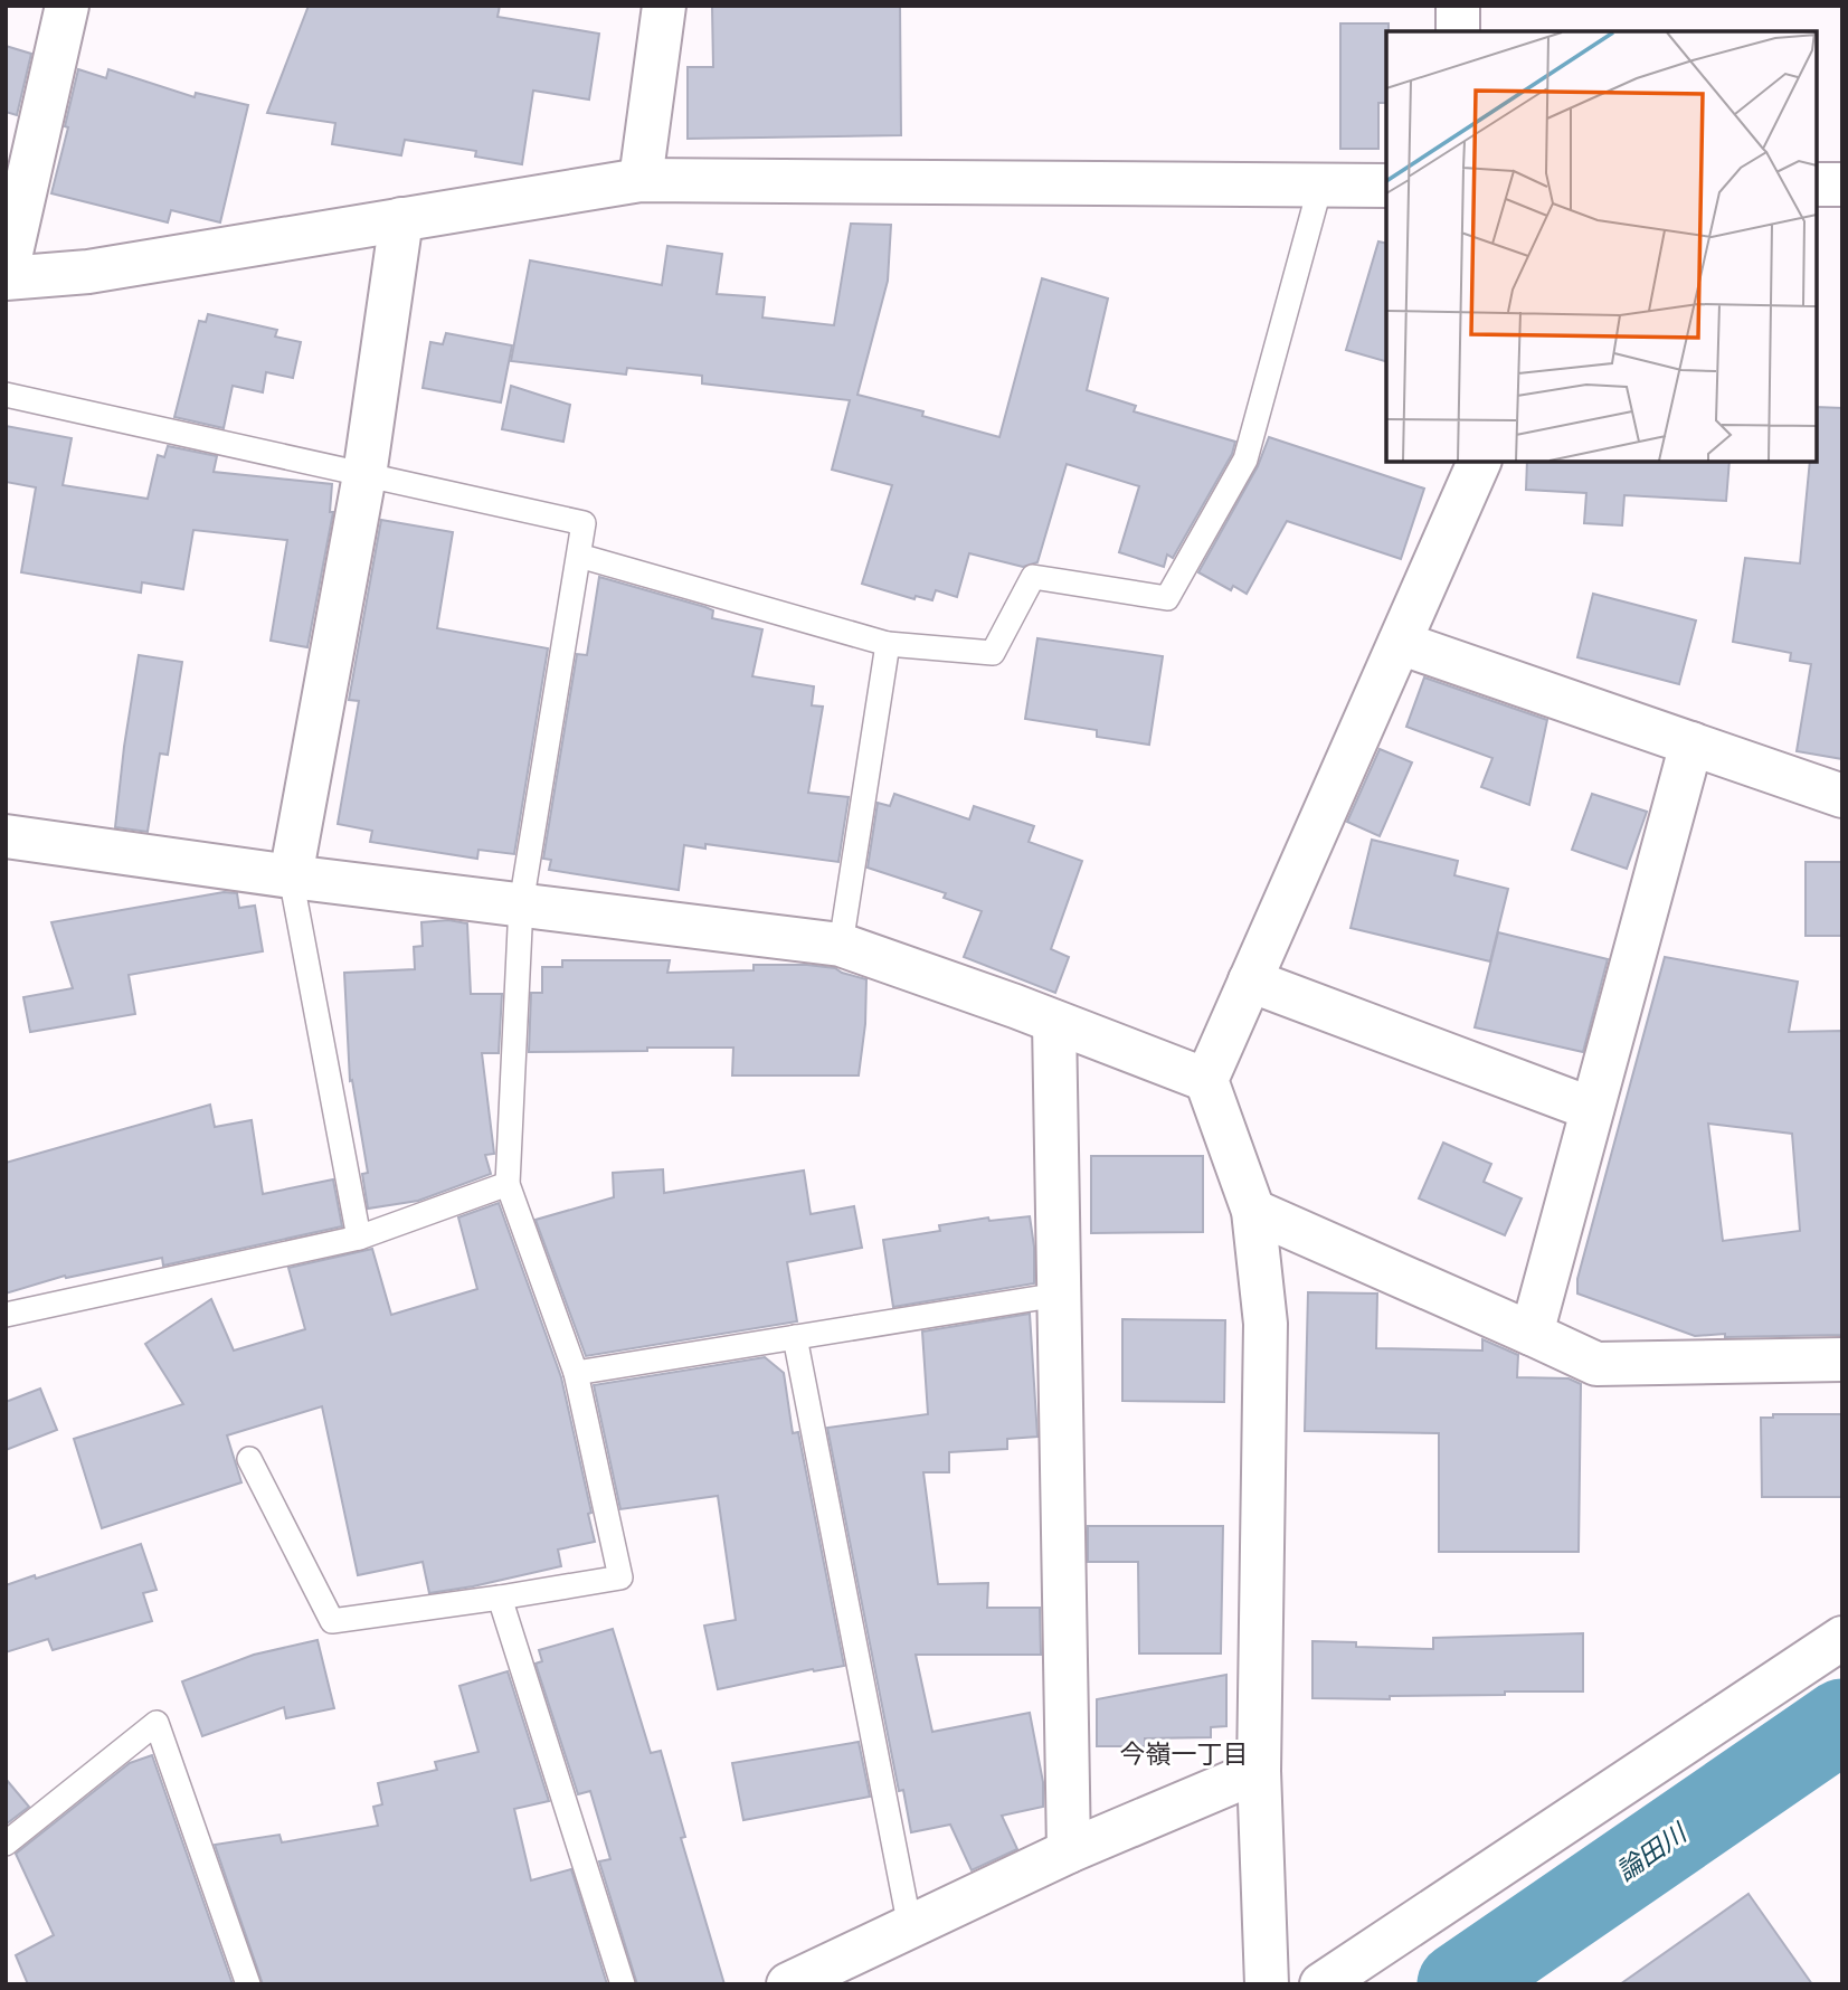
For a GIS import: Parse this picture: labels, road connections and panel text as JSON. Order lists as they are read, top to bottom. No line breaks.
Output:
{"districts":["今嶺一丁目"],"water":["論田川"]}
